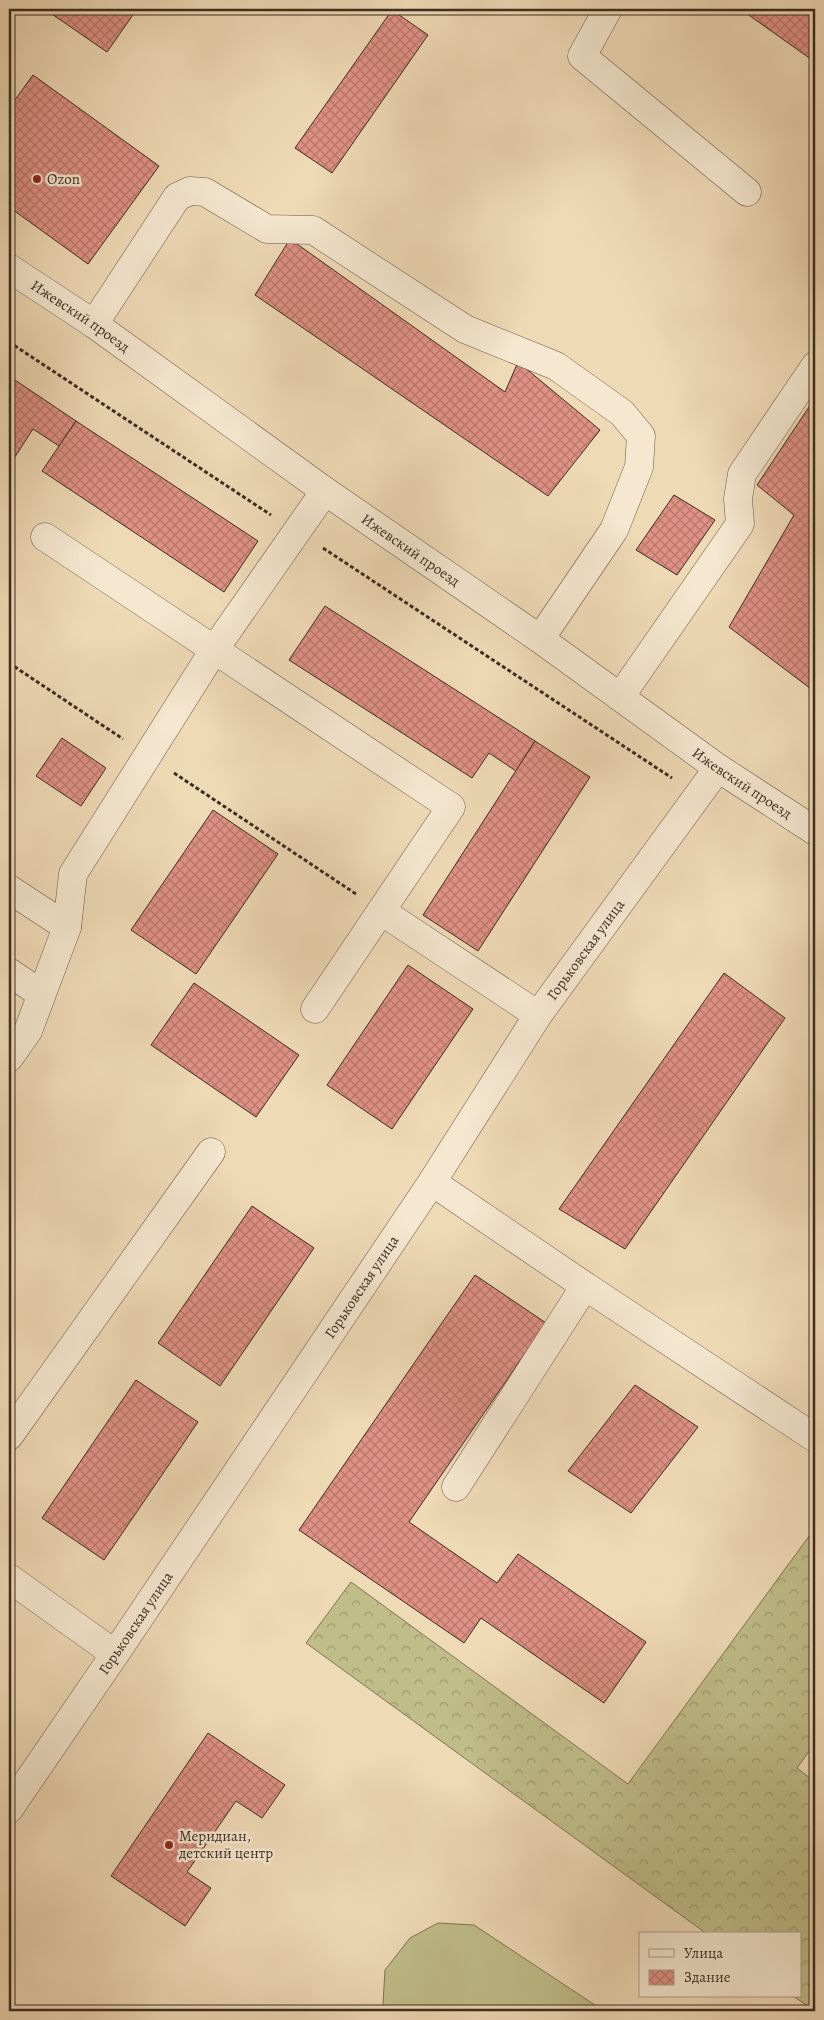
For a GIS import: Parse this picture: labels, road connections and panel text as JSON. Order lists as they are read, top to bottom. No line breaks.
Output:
{"streets":{"street":["Ижевский проезд","Горьковская улица"]},"crossings":[["Ижевский проезд","Горьковская улица"]],"places":["Ozon","Меридиан, детский центр"],"legend":["Улица","Здание"]}
